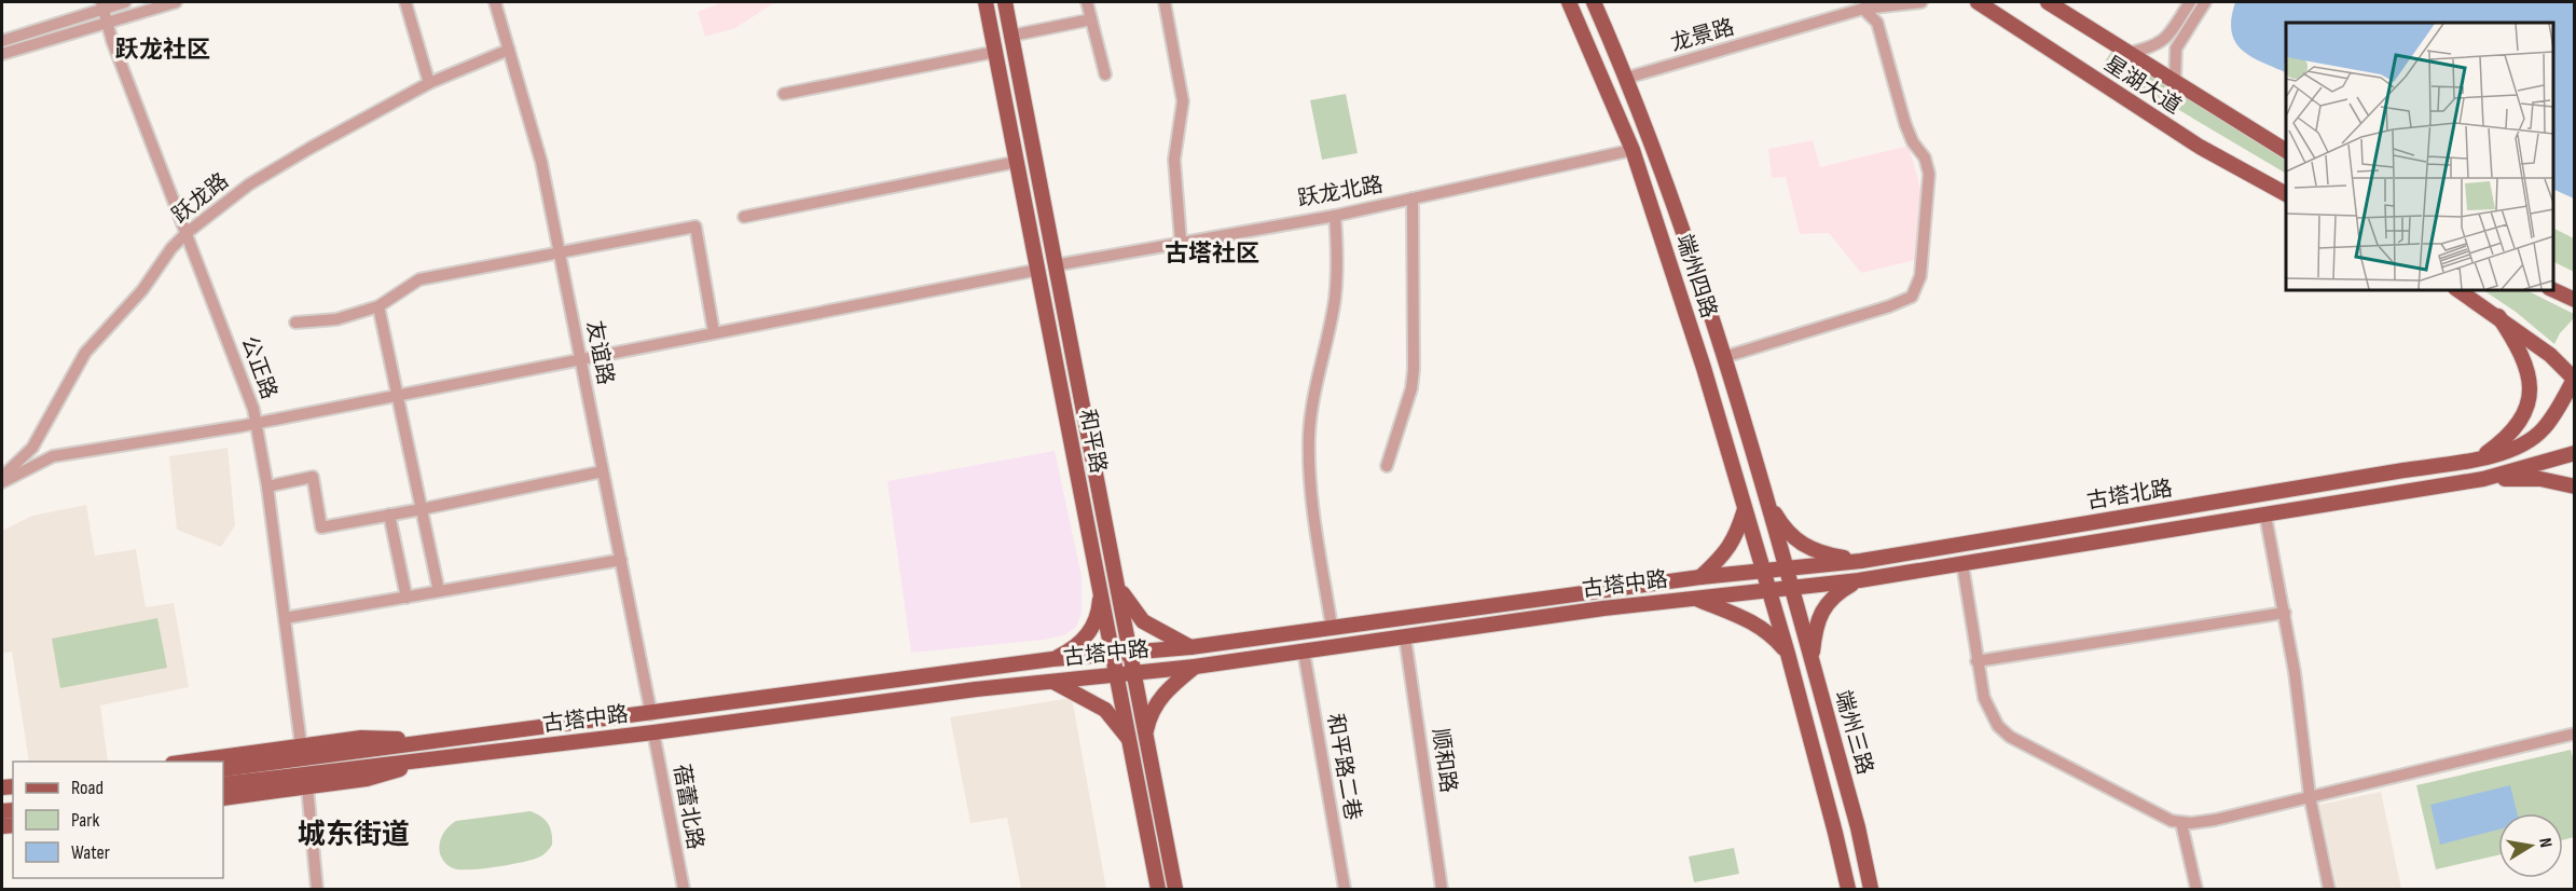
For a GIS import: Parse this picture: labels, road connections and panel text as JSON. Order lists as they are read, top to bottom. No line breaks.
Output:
{"streets":{"main road":["星湖大道","端州四路","和平路","古塔北路","古塔中路","端州三路"],"street":["龙景路","跃龙北路","跃龙路","友谊路","公正路","顺和路","和平路二巷","蓓蕾北路"]},"crossings":[["龙景路","端州四路"],["跃龙北路","端州四路"],["跃龙北路","和平路"],["跃龙路","友谊路"],["跃龙路","公正路"],["端州四路","古塔北路"],["端州四路","古塔中路"],["端州四路","端州三路"],["友谊路","古塔中路"],["公正路","古塔中路"],["和平路","古塔中路"],["古塔北路","古塔中路"],["古塔北路","端州三路"],["古塔中路","端州三路"],["古塔中路","顺和路"],["古塔中路","和平路二巷"],["古塔中路","蓓蕾北路"]],"districts":["跃龙社区","古塔社区","城东街道"],"legend":["Road","Park","Water"],"north":"right"}
